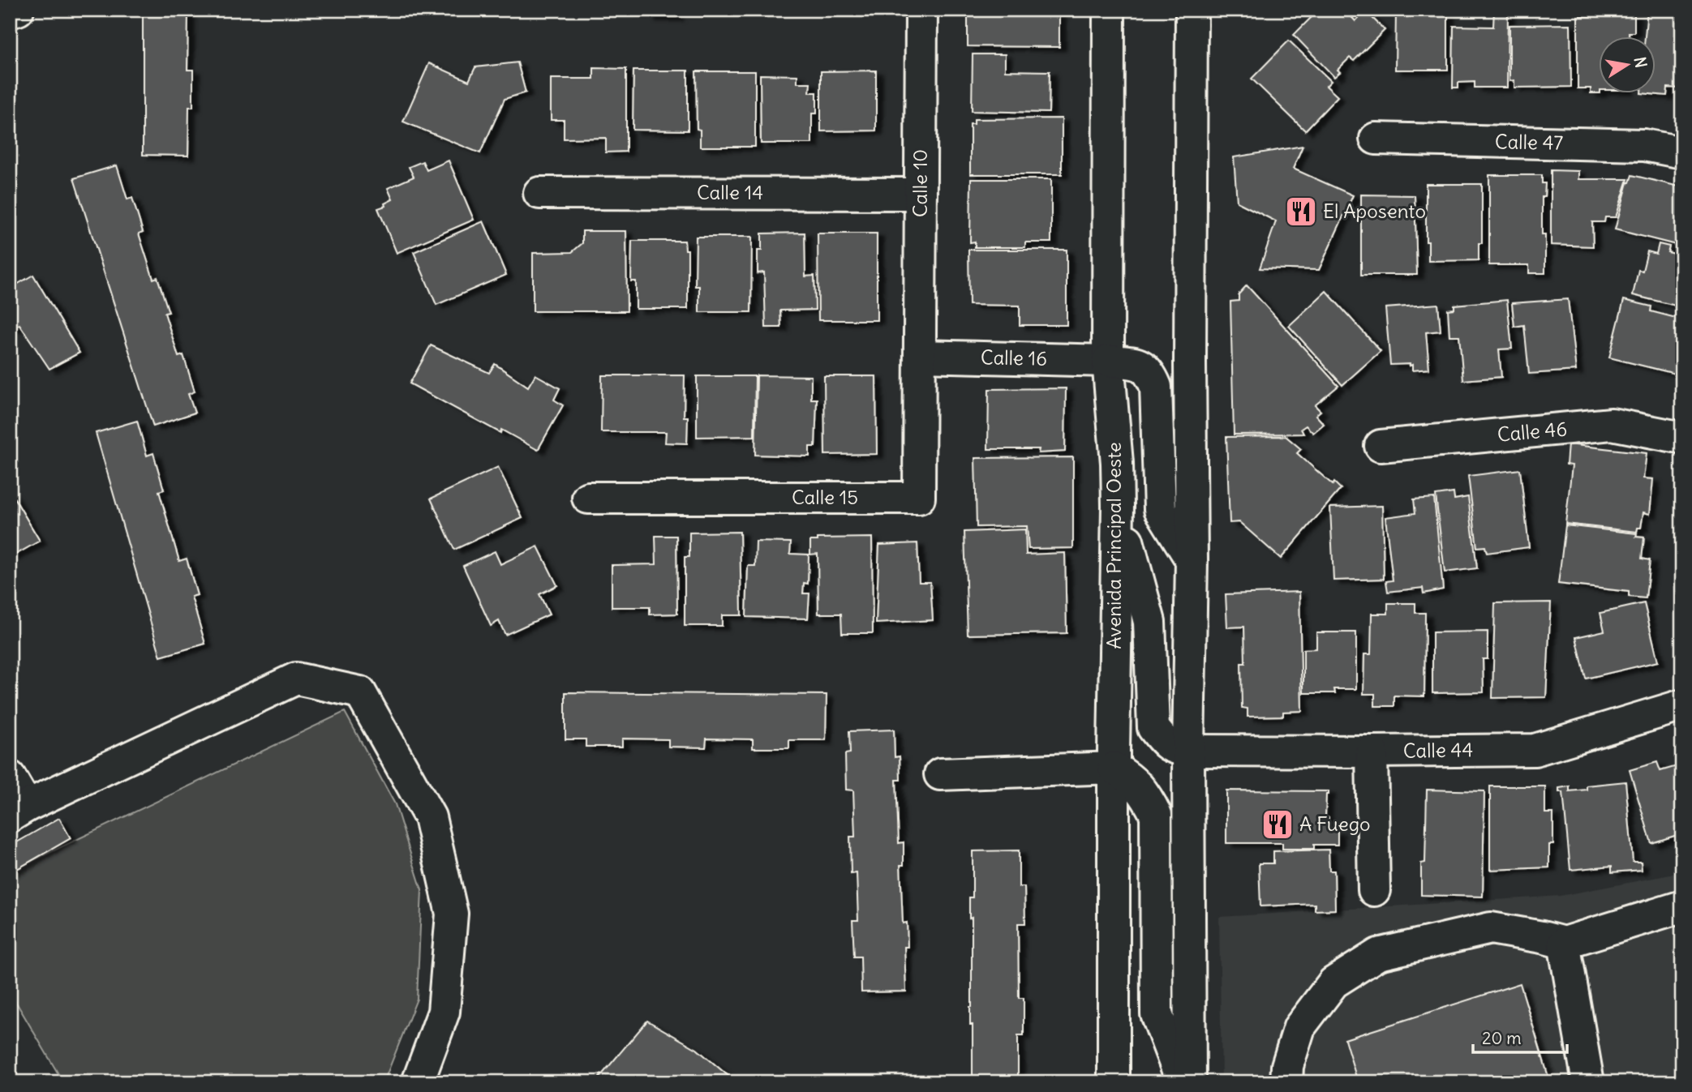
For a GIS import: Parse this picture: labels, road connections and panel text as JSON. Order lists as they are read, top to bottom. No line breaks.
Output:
{"streets":{"main road":["Calle 47","Calle 10","Calle 14","Calle 16","Calle 46","Calle 15","Avenida Principal Oeste","Calle 44"]},"crossings":[["Calle 10","Calle 14"],["Calle 10","Calle 16"],["Calle 10","Calle 15"],["Calle 16","Calle 15"],["Calle 16","Avenida Principal Oeste"]],"places":{"restaurant":["El Aposento","A Fuego"]},"scale_bar":"20 m","north":"right"}
